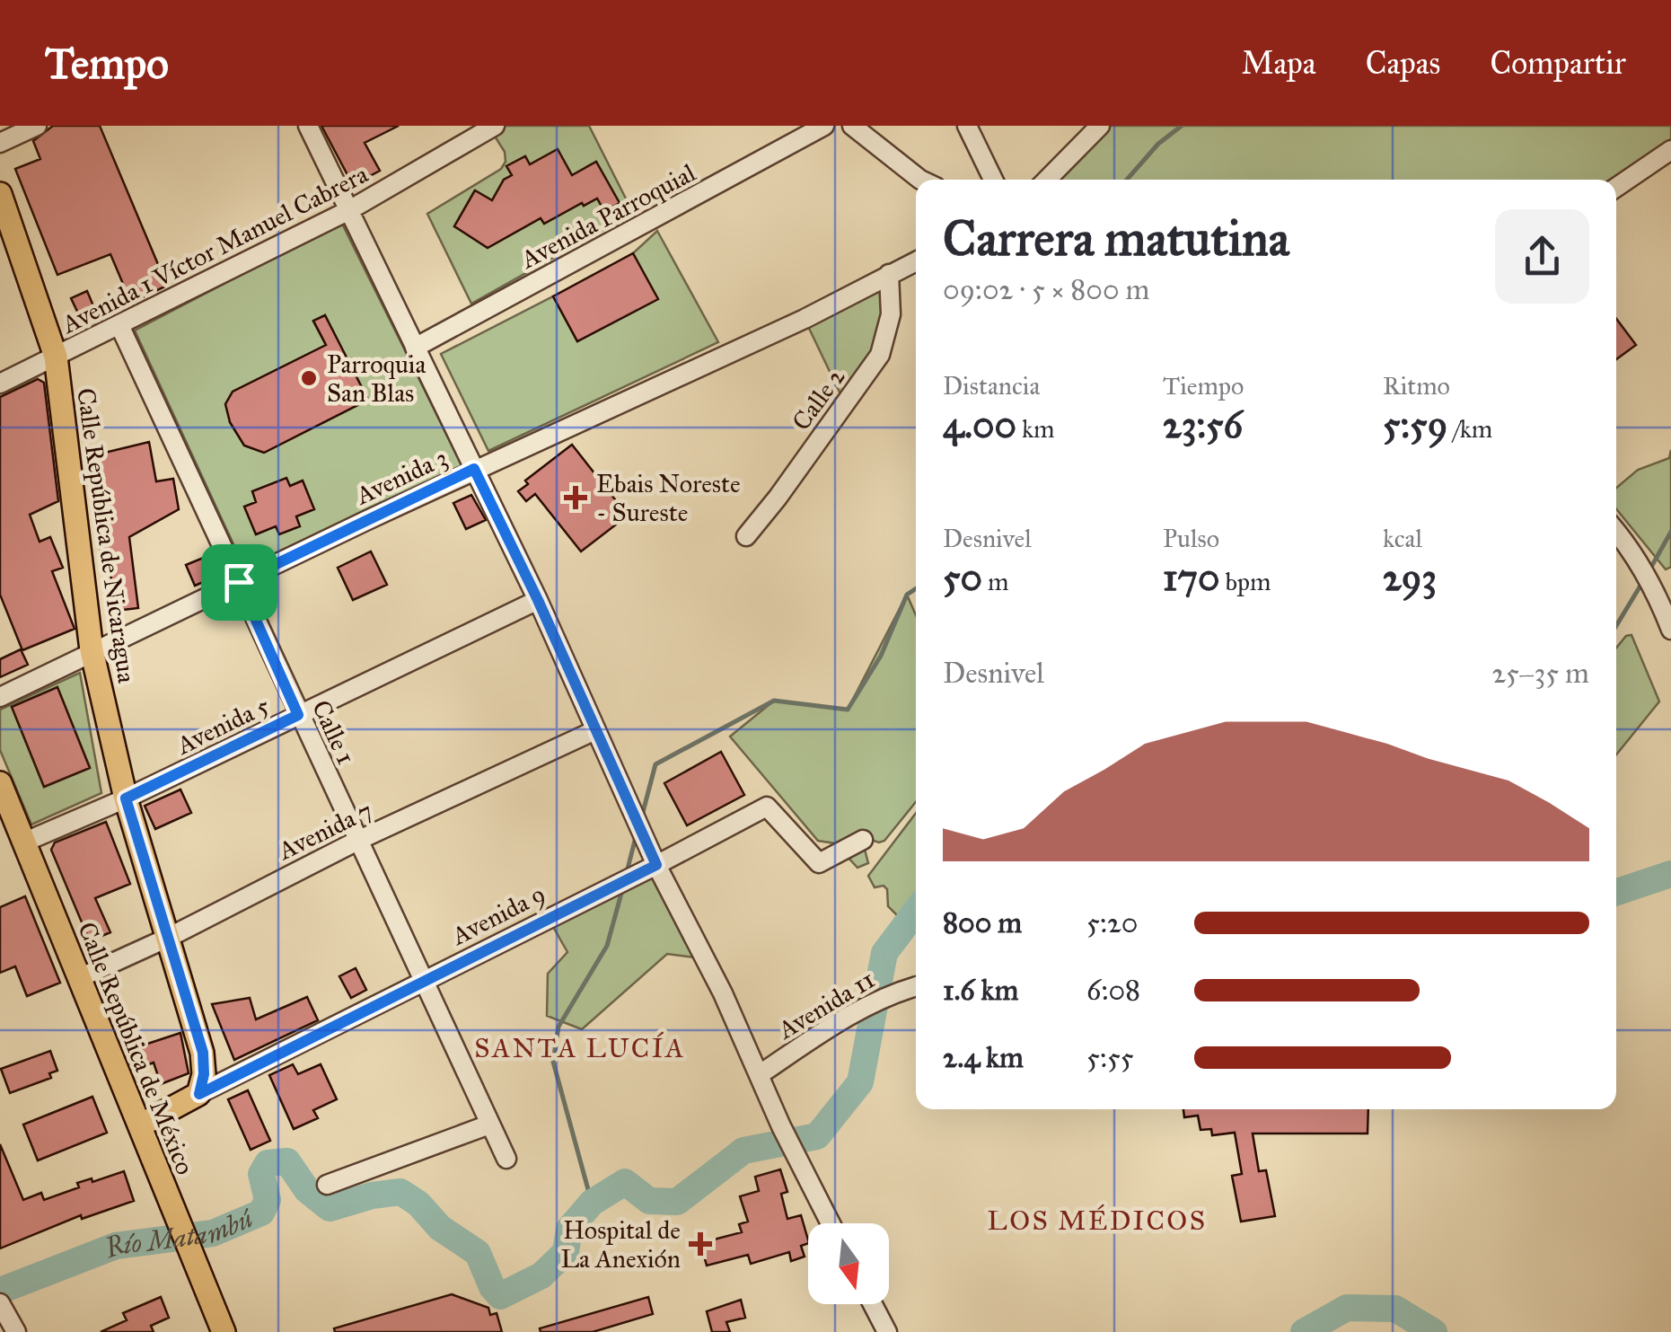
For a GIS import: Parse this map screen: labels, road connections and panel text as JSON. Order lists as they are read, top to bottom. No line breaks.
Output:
{"streets":{"main road":["Calle República de Nicaragua","Avenida 9","Calle República de México"],"street":["Avenida Parroquial","Avenida 1 Víctor Manuel Cabrera","Calle 2","Avenida 3","Avenida 5","Calle 1","Avenida 7","Avenida 11"]},"crossings":[["Avenida 1 Víctor Manuel Cabrera","Calle República de Nicaragua"],["Avenida 1 Víctor Manuel Cabrera","Calle 1"],["Calle 2","Avenida 3"],["Avenida 3","Calle República de Nicaragua"],["Avenida 3","Calle 1"],["Calle República de Nicaragua","Avenida 5"],["Calle República de Nicaragua","Avenida 7"],["Calle República de Nicaragua","Avenida 9"],["Avenida 5","Calle 1"],["Avenida 5","Calle República de México"],["Calle 1","Avenida 7"],["Calle 1","Avenida 9"],["Avenida 7","Calle República de México"],["Avenida 9","Calle República de México"]],"districts":["SANTA LUCÍA","LOS MÉDICOS"],"water":["Río Matambú"],"places":{"other":["Parroquia San Blas"],"health":["Ebais Noreste - Sureste","Hospital de La Anexión"]},"north":"bottom","page":{"header":"Tempo","nav":["Mapa","Capas","Compartir"],"heading":["Carrera matutina","09:02 · 5 × 800 m"],"stats":[["Distancia","4.00 km"],["Tiempo","23:56"],["Ritmo","5:59 /km"],["Desnivel","50 m"],["Pulso","170 bpm"],["kcal","293"]],"chart":["Desnivel","25–35 m"],"list":[{"name":"800 m","note":"5:20"},{"name":"1.6 km","note":"6:08"},{"name":"2.4 km","note":"5:55"}]}}
